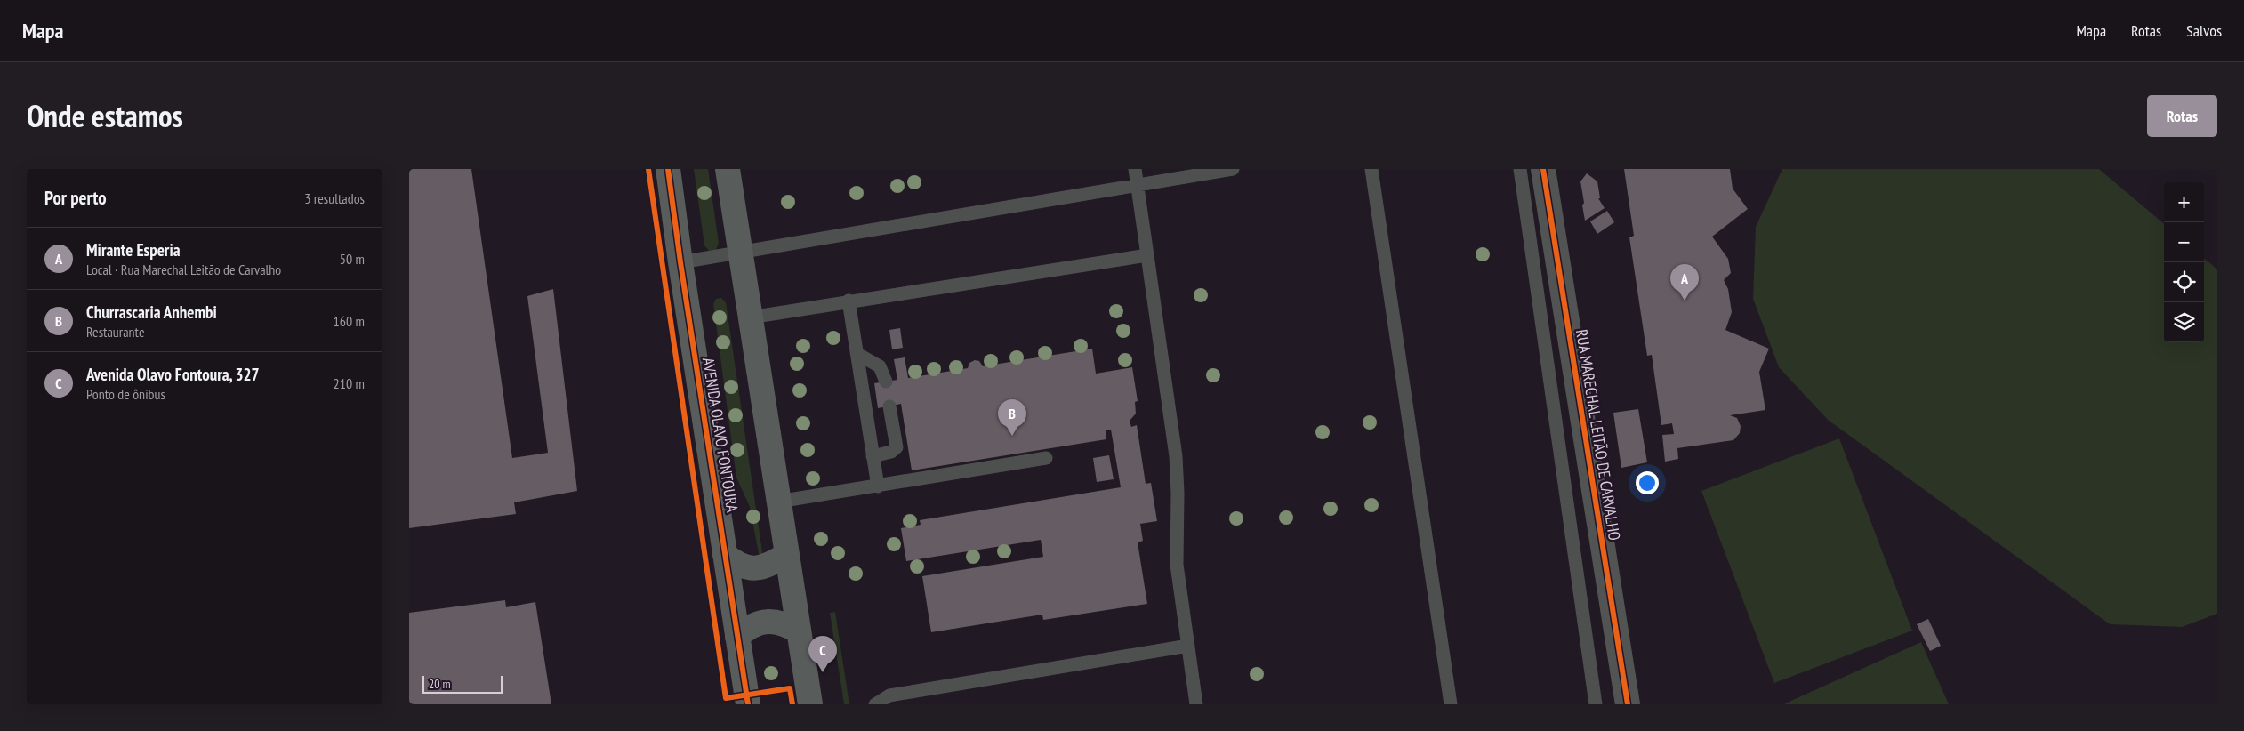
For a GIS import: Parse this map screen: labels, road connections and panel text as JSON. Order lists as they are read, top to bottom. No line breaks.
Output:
{"streets":{"main road":["AVENIDA OLAVO FONTOURA"],"street":["RUA MARECHAL LEITÃO DE CARVALHO"]},"scale_bar":"20 m","page":{"header":"Mapa","nav":["Mapa","Rotas","Salvos"],"title":"Onde estamos","buttons":"Rotas","heading":["Por perto","3 resultados"],"map_buttons":["+","−"],"list":[{"mark":"A","name":"Mirante Esperia","note":"Local · Rua Marechal Leitão de Carvalho","value":"50 m"},{"mark":"B","name":"Churrascaria Anhembi","note":"Restaurante","value":"160 m"},{"mark":"C","name":"Avenida Olavo Fontoura, 327","note":"Ponto de ônibus","value":"210 m"}],"pins":["A","B","C"],"scale":"20 m"}}
